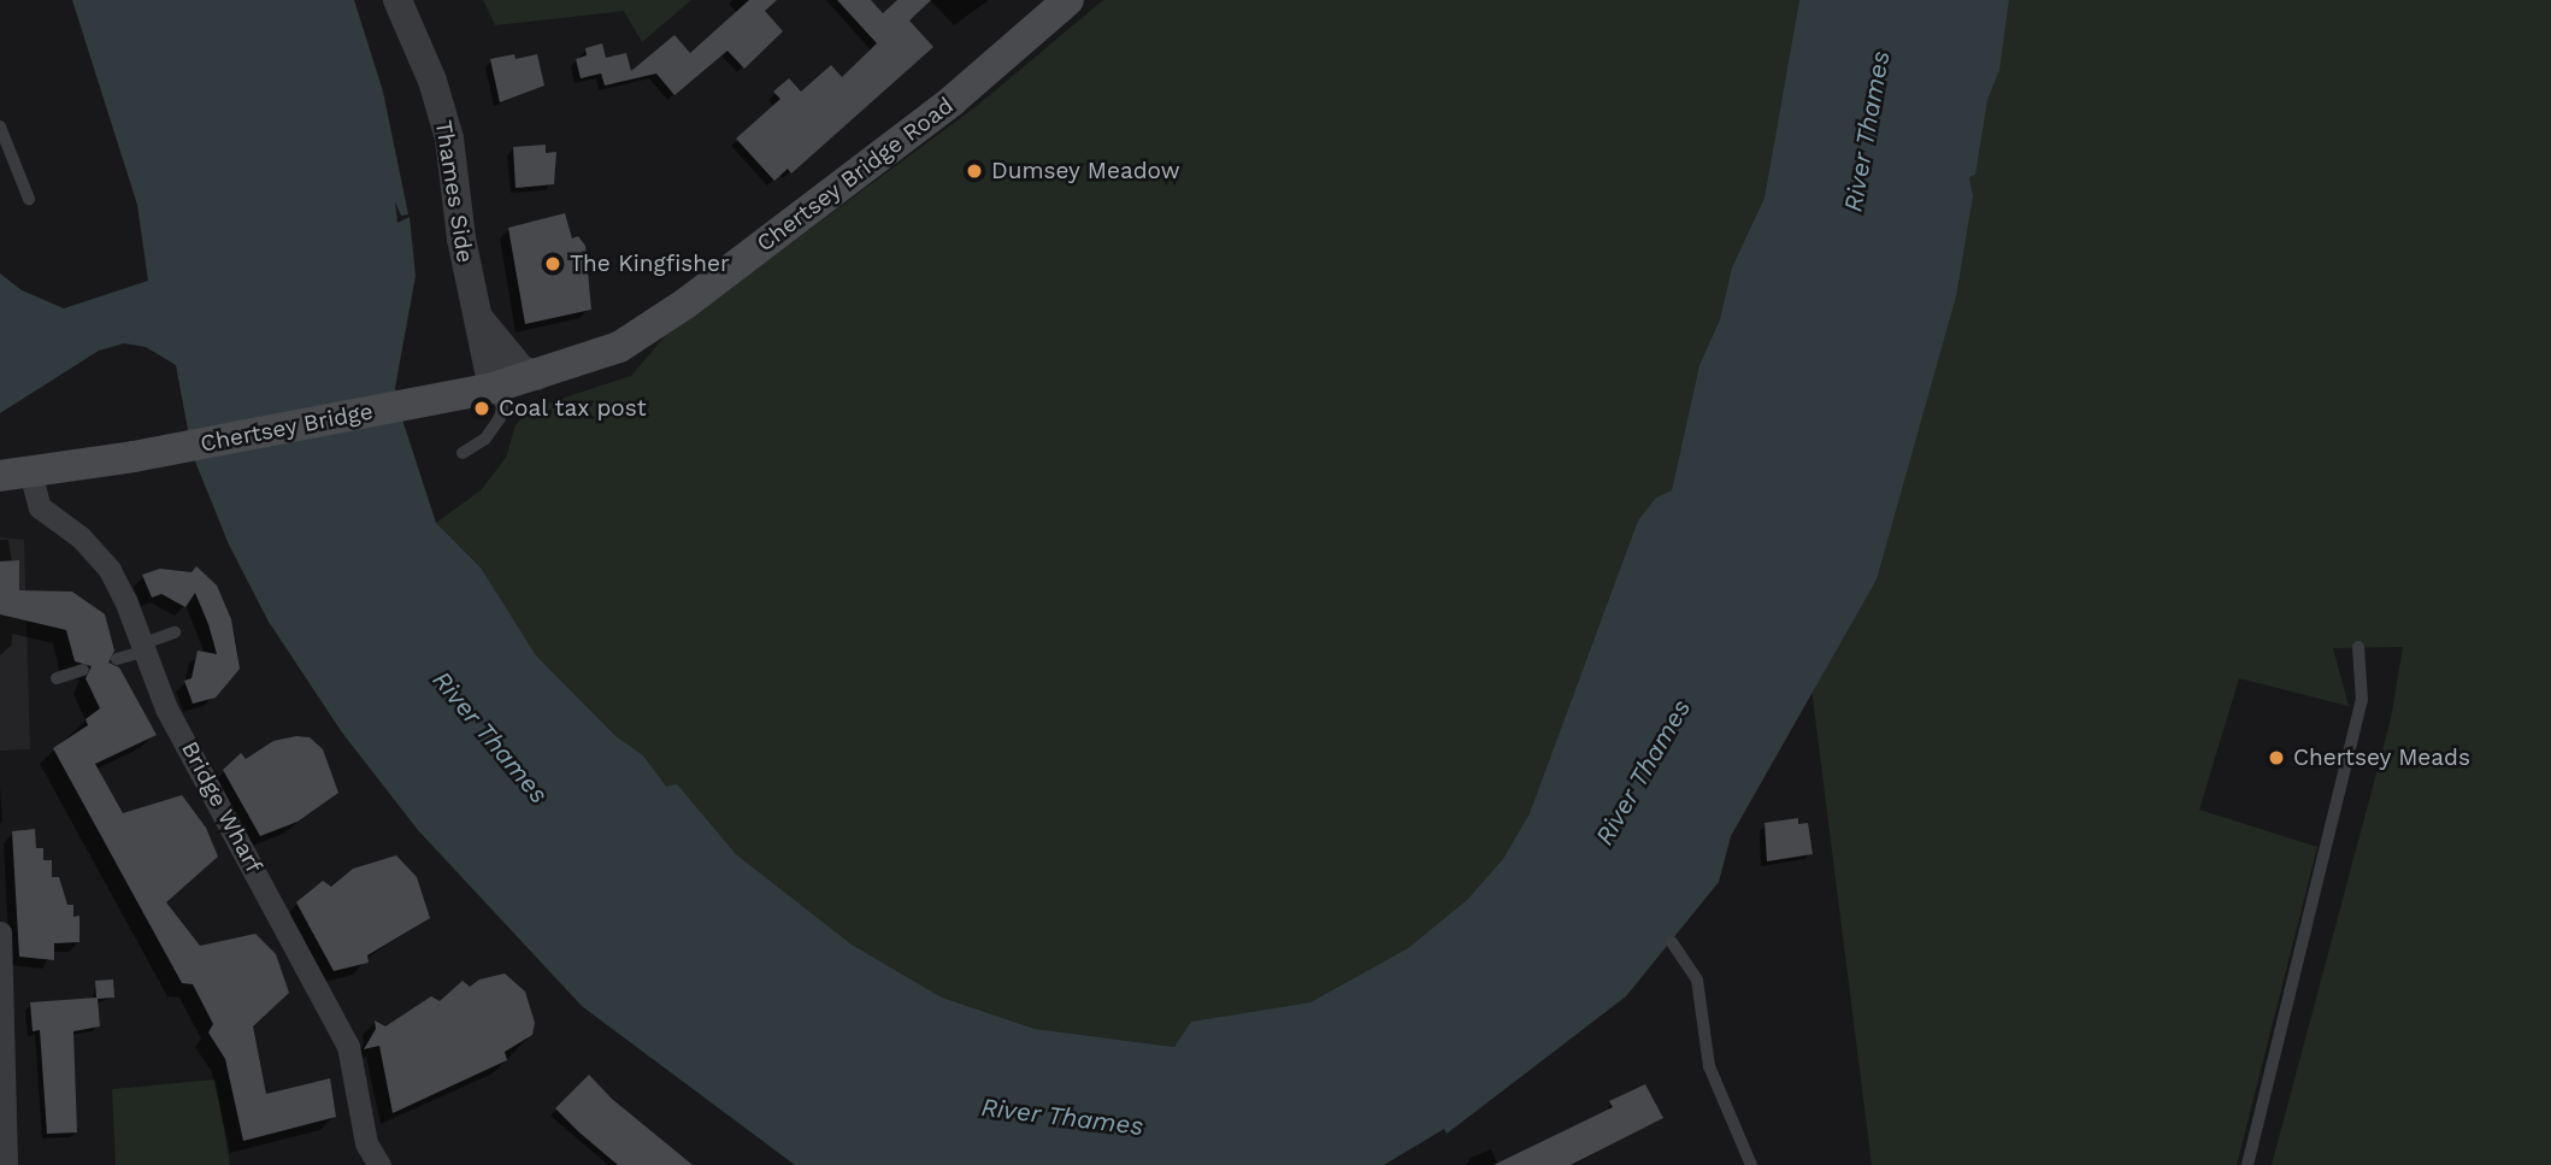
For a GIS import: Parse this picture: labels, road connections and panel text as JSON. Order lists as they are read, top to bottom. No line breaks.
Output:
{"streets":{"main road":["Chertsey Bridge Road","Chertsey Bridge"],"street":["Thames Side","Bridge Wharf"]},"crossings":[["Chertsey Bridge Road","Thames Side"],["Chertsey Bridge Road","Chertsey Bridge"],["Chertsey Bridge","Bridge Wharf"]],"water":["River Thames"],"places":["Dumsey Meadow","The Kingfisher","Coal tax post","Chertsey Meads"]}
